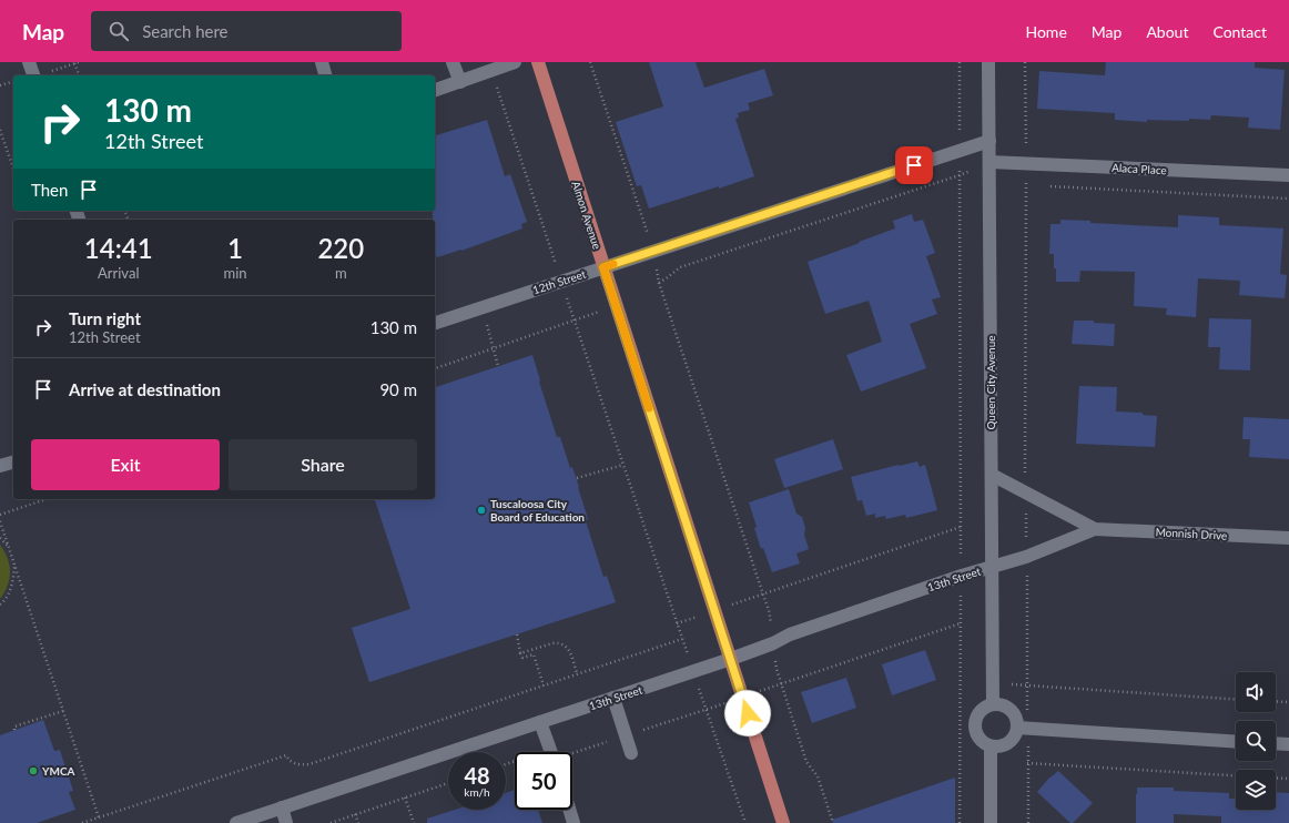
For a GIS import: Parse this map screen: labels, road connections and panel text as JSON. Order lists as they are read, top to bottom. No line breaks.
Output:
{"streets":{"main road":["Almon Avenue"],"street":["Alaca Place","12th Street","Queen City Avenue","Monnish Drive","13th Street"]},"crossings":[["Alaca Place","Queen City Avenue"],["Almon Avenue","12th Street"],["Almon Avenue","13th Street"],["12th Street","Queen City Avenue"],["Queen City Avenue","Monnish Drive"],["Queen City Avenue","13th Street"],["Monnish Drive","13th Street"]],"places":["Tuscaloosa City Board of Education","YMCA"],"page":{"header":"Map","search":"Search here","nav":["Home","Map","About","Contact"],"turn":["130 m","12th Street"],"then":"Then","eta":["14:41","Arrival","1","min","220","m"],"list":[{"name":"Turn right","note":"12th Street","value":"130 m"},{"name":"Arrive at destination","value":"90 m"}],"buttons":["Exit","Share"],"speed":"48 km/h","limit":"50"}}
